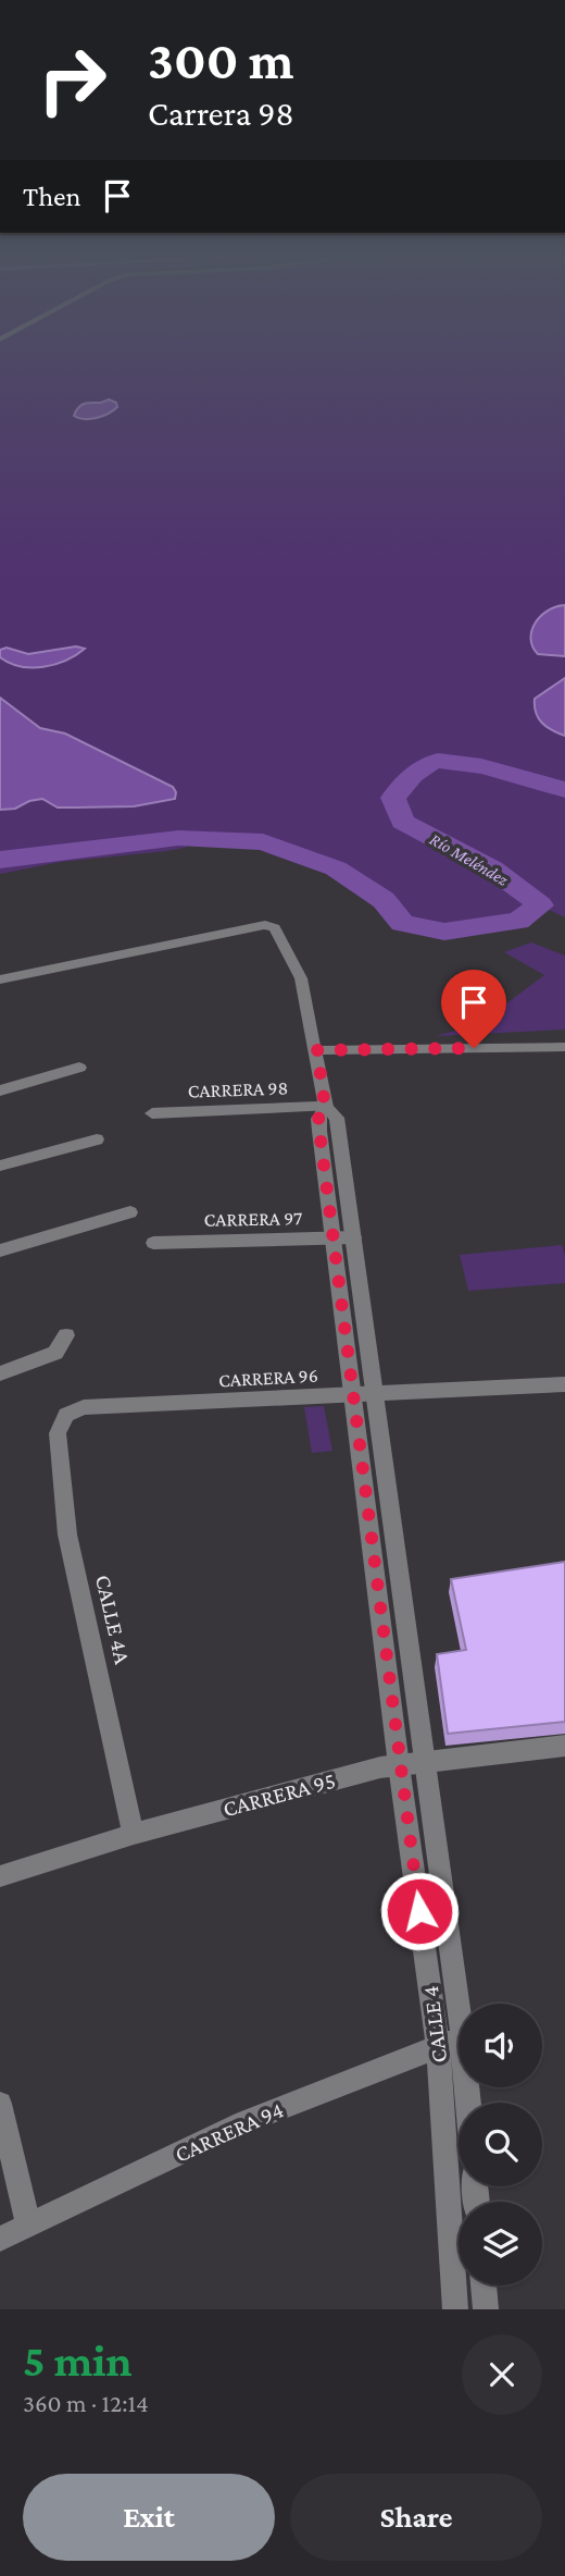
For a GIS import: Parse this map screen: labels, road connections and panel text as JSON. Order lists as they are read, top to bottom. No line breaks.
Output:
{"streets":{"street":["CARRERA 98","CARRERA 97","CARRERA 96","CALLE 4A","CARRERA 95","CALLE 4","CARRERA 94"]},"crossings":[["CARRERA 98","CALLE 4"],["CARRERA 97","CALLE 4"],["CARRERA 96","CALLE 4A"],["CARRERA 96","CALLE 4"],["CALLE 4A","CARRERA 95"],["CARRERA 95","CALLE 4"],["CALLE 4","CARRERA 94"]],"water":["Río Meléndez"],"page":{"turn":["300 m","Carrera 98"],"then":"Then","heading":["5 min","360 m · 12:14"],"buttons":["Exit","Share"]}}
